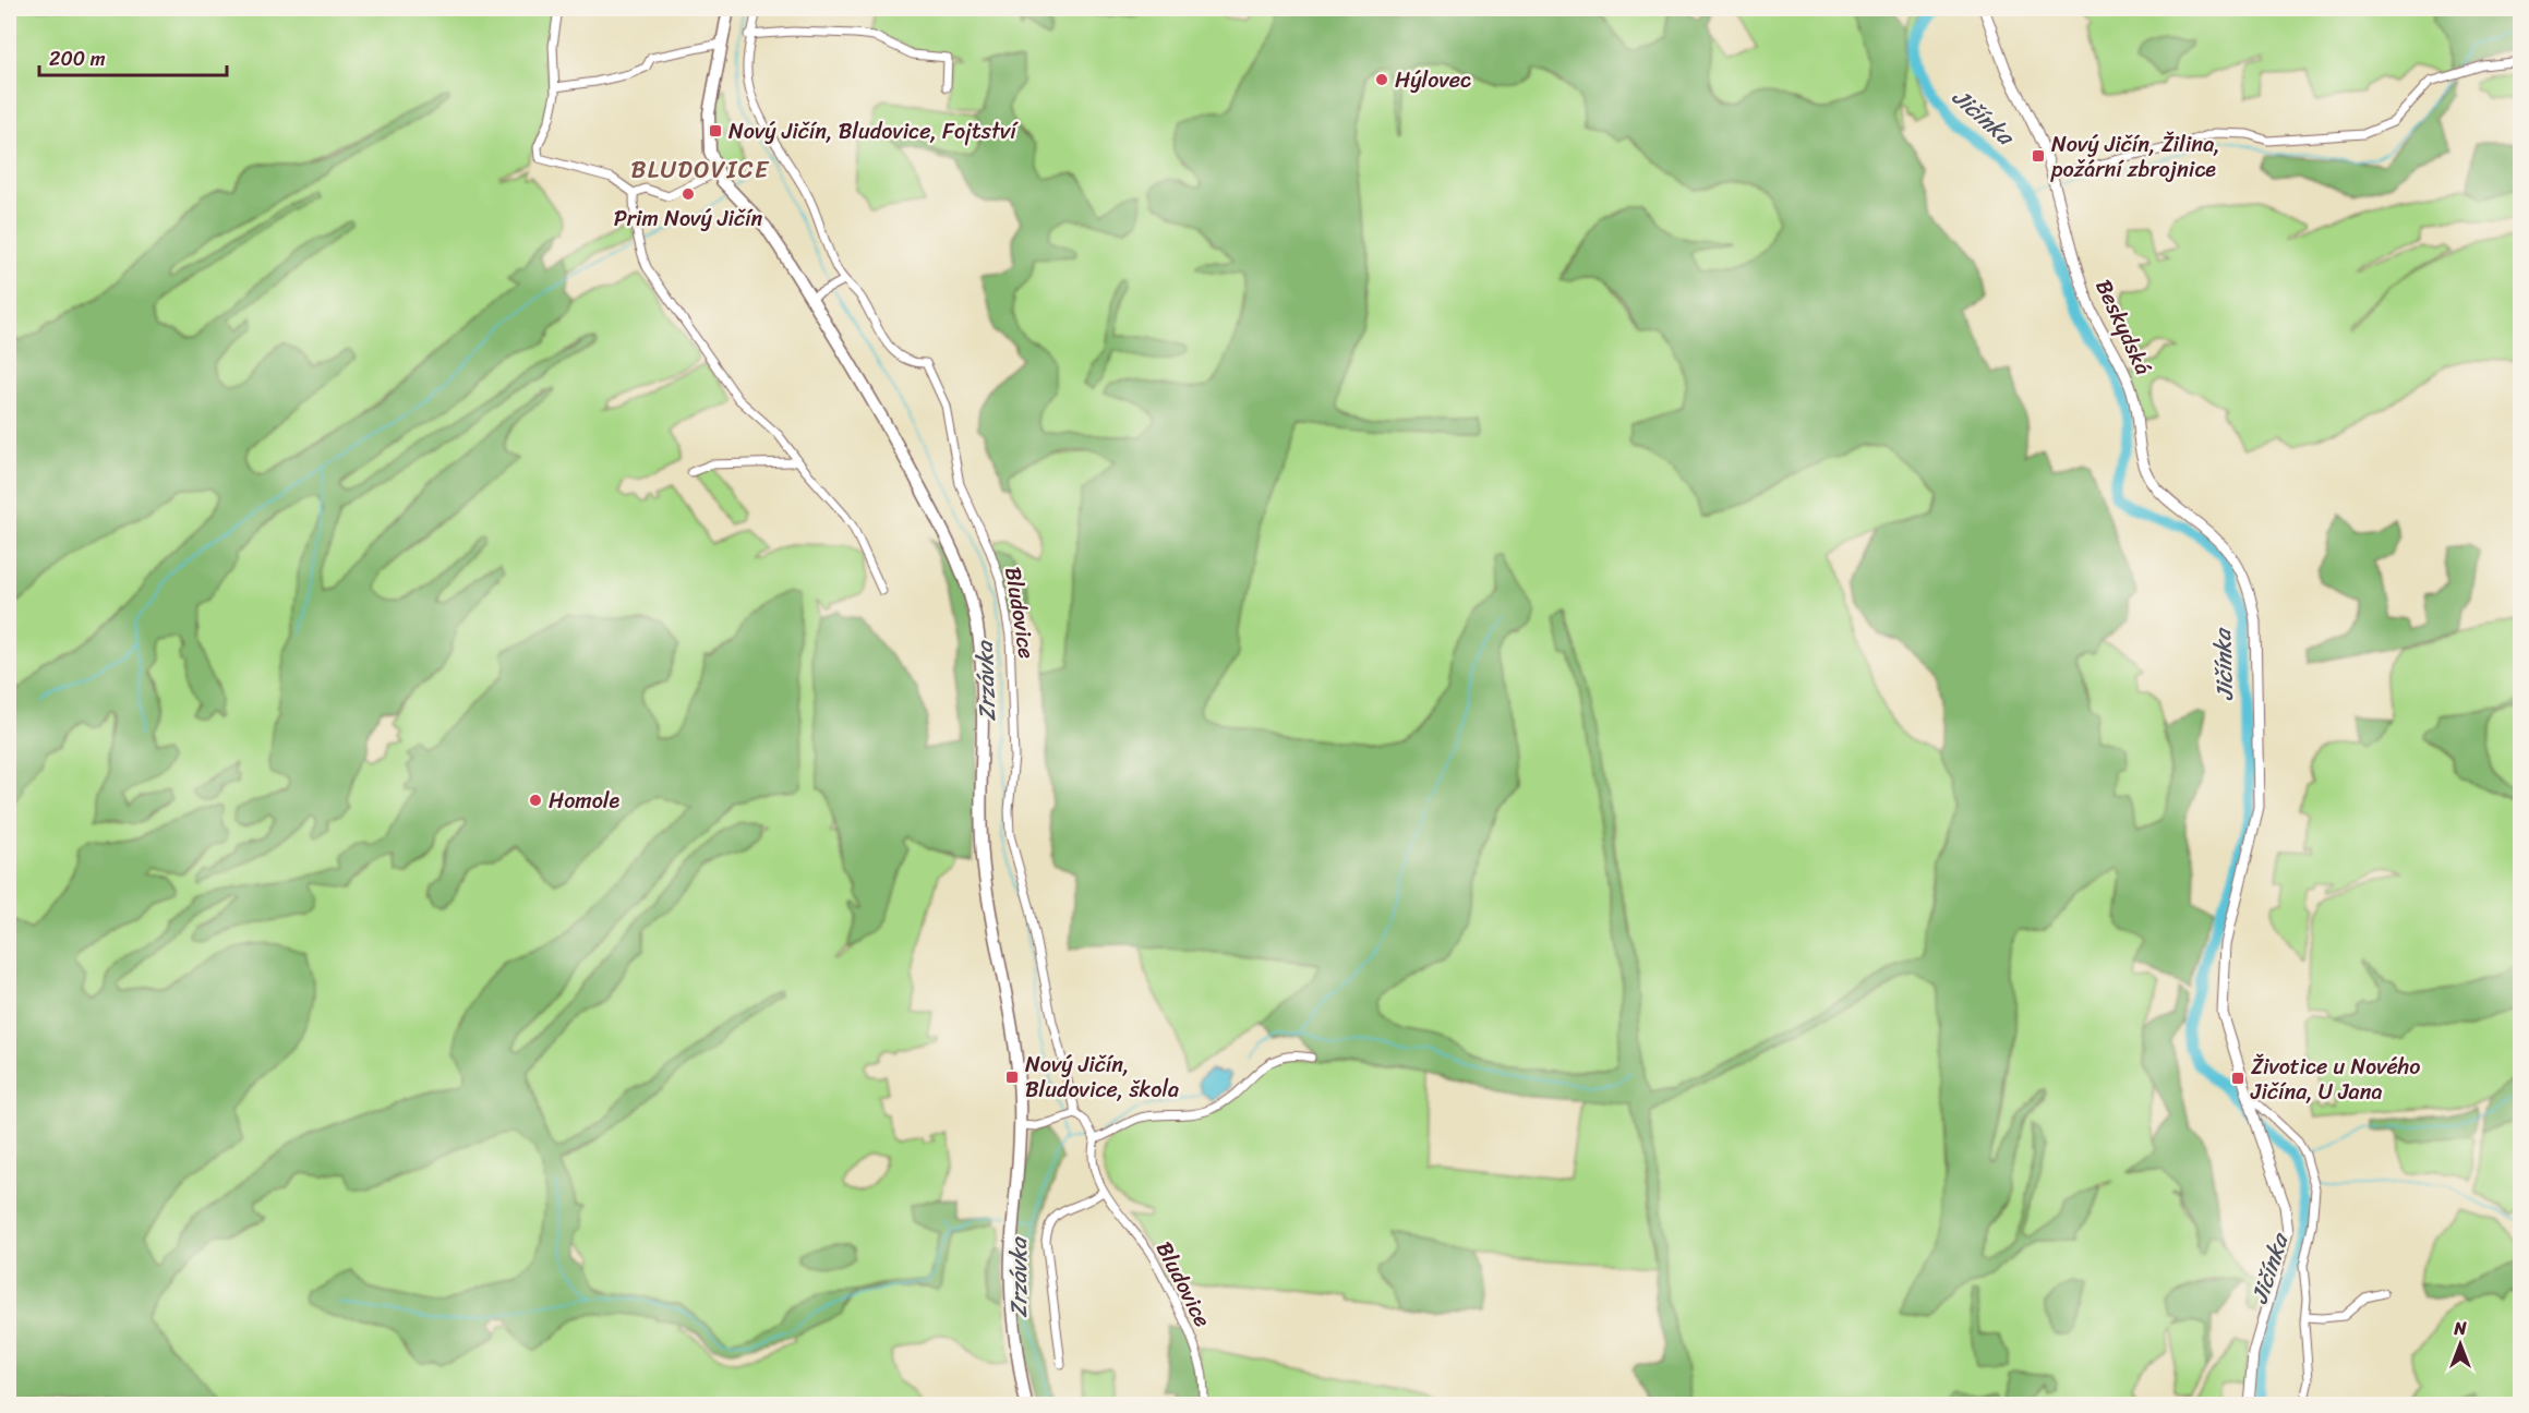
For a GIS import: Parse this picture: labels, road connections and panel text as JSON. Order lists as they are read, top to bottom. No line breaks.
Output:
{"streets":{"street":["Beskydská","Bludovice"]},"districts":["BLUDOVICE"],"water":["Jičínka","Zrzávka"],"places":{"other":["Hýlovec","Prim Nový Jičín","Homole"],"transit":["Nový Jičín, Bludovice, Fojtství","Nový Jičín, Žilina, požární zbrojnice","Nový Jičín, Bludovice, škola","Životice u Nového Jičína, U Jana"]},"scale_bar":"200 m","north":"top"}
